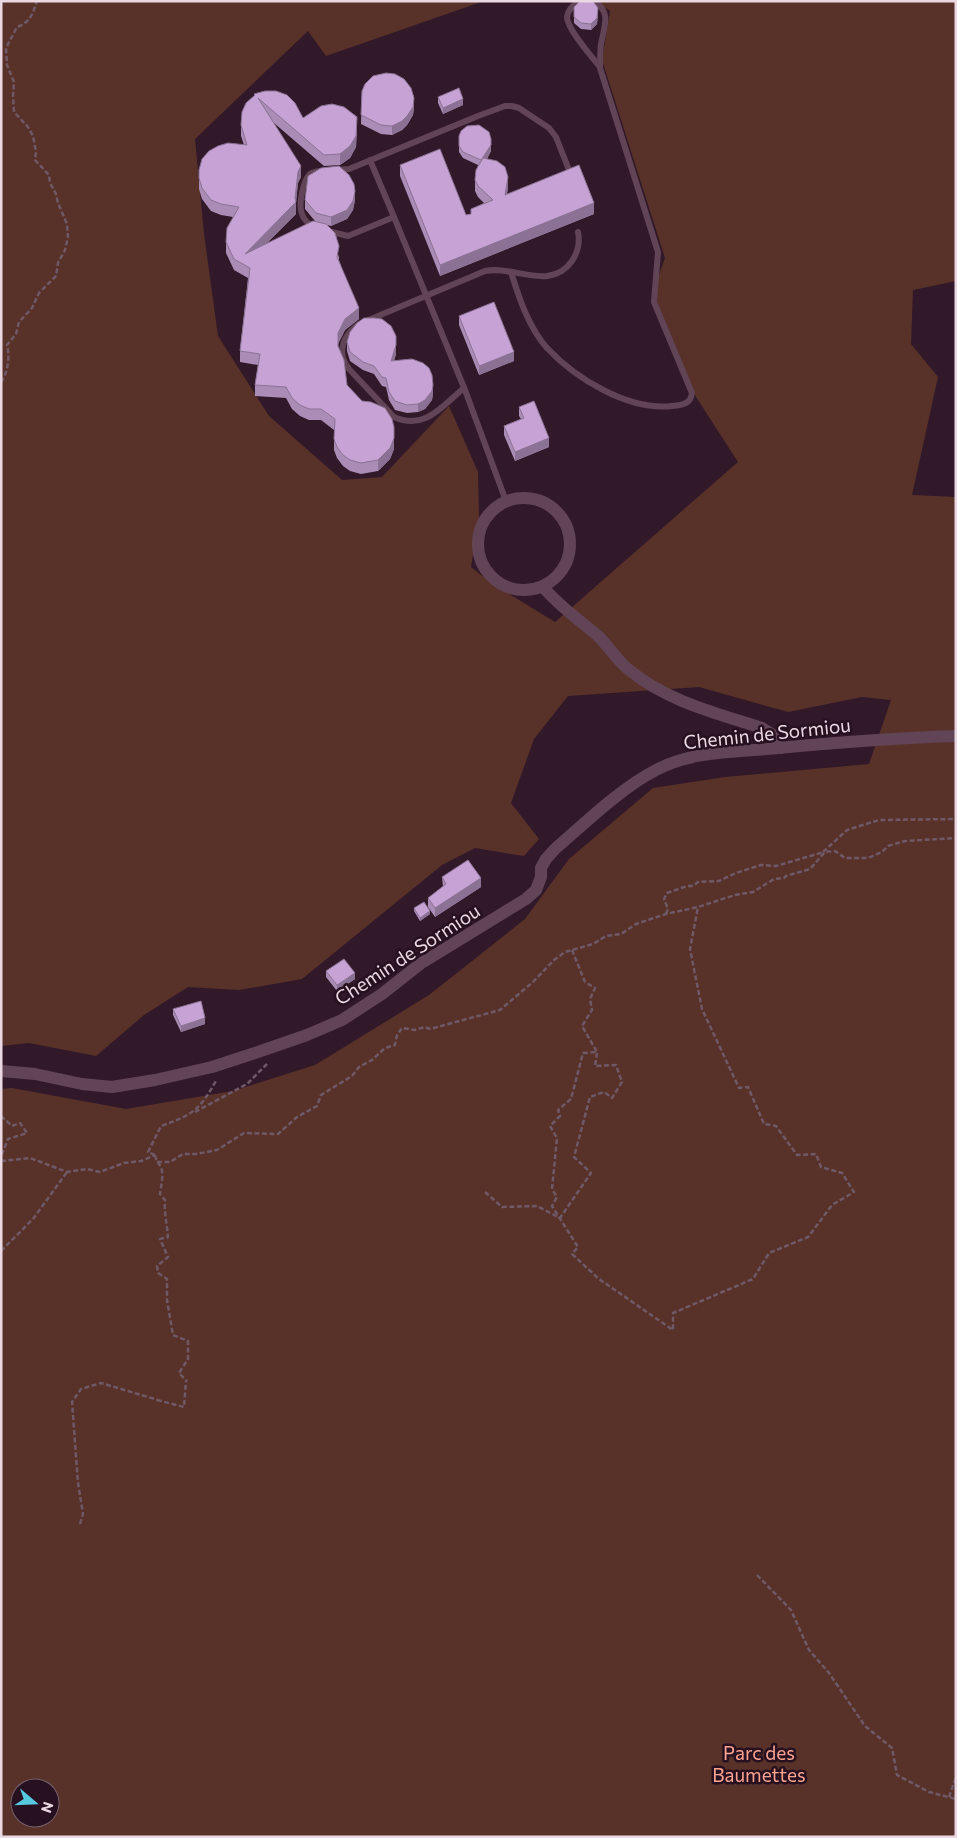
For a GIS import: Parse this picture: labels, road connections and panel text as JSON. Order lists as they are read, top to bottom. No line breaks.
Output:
{"streets":{"street":["Chemin de Sormiou"]},"parks":["Parc des Baumettes"],"north":"right"}
